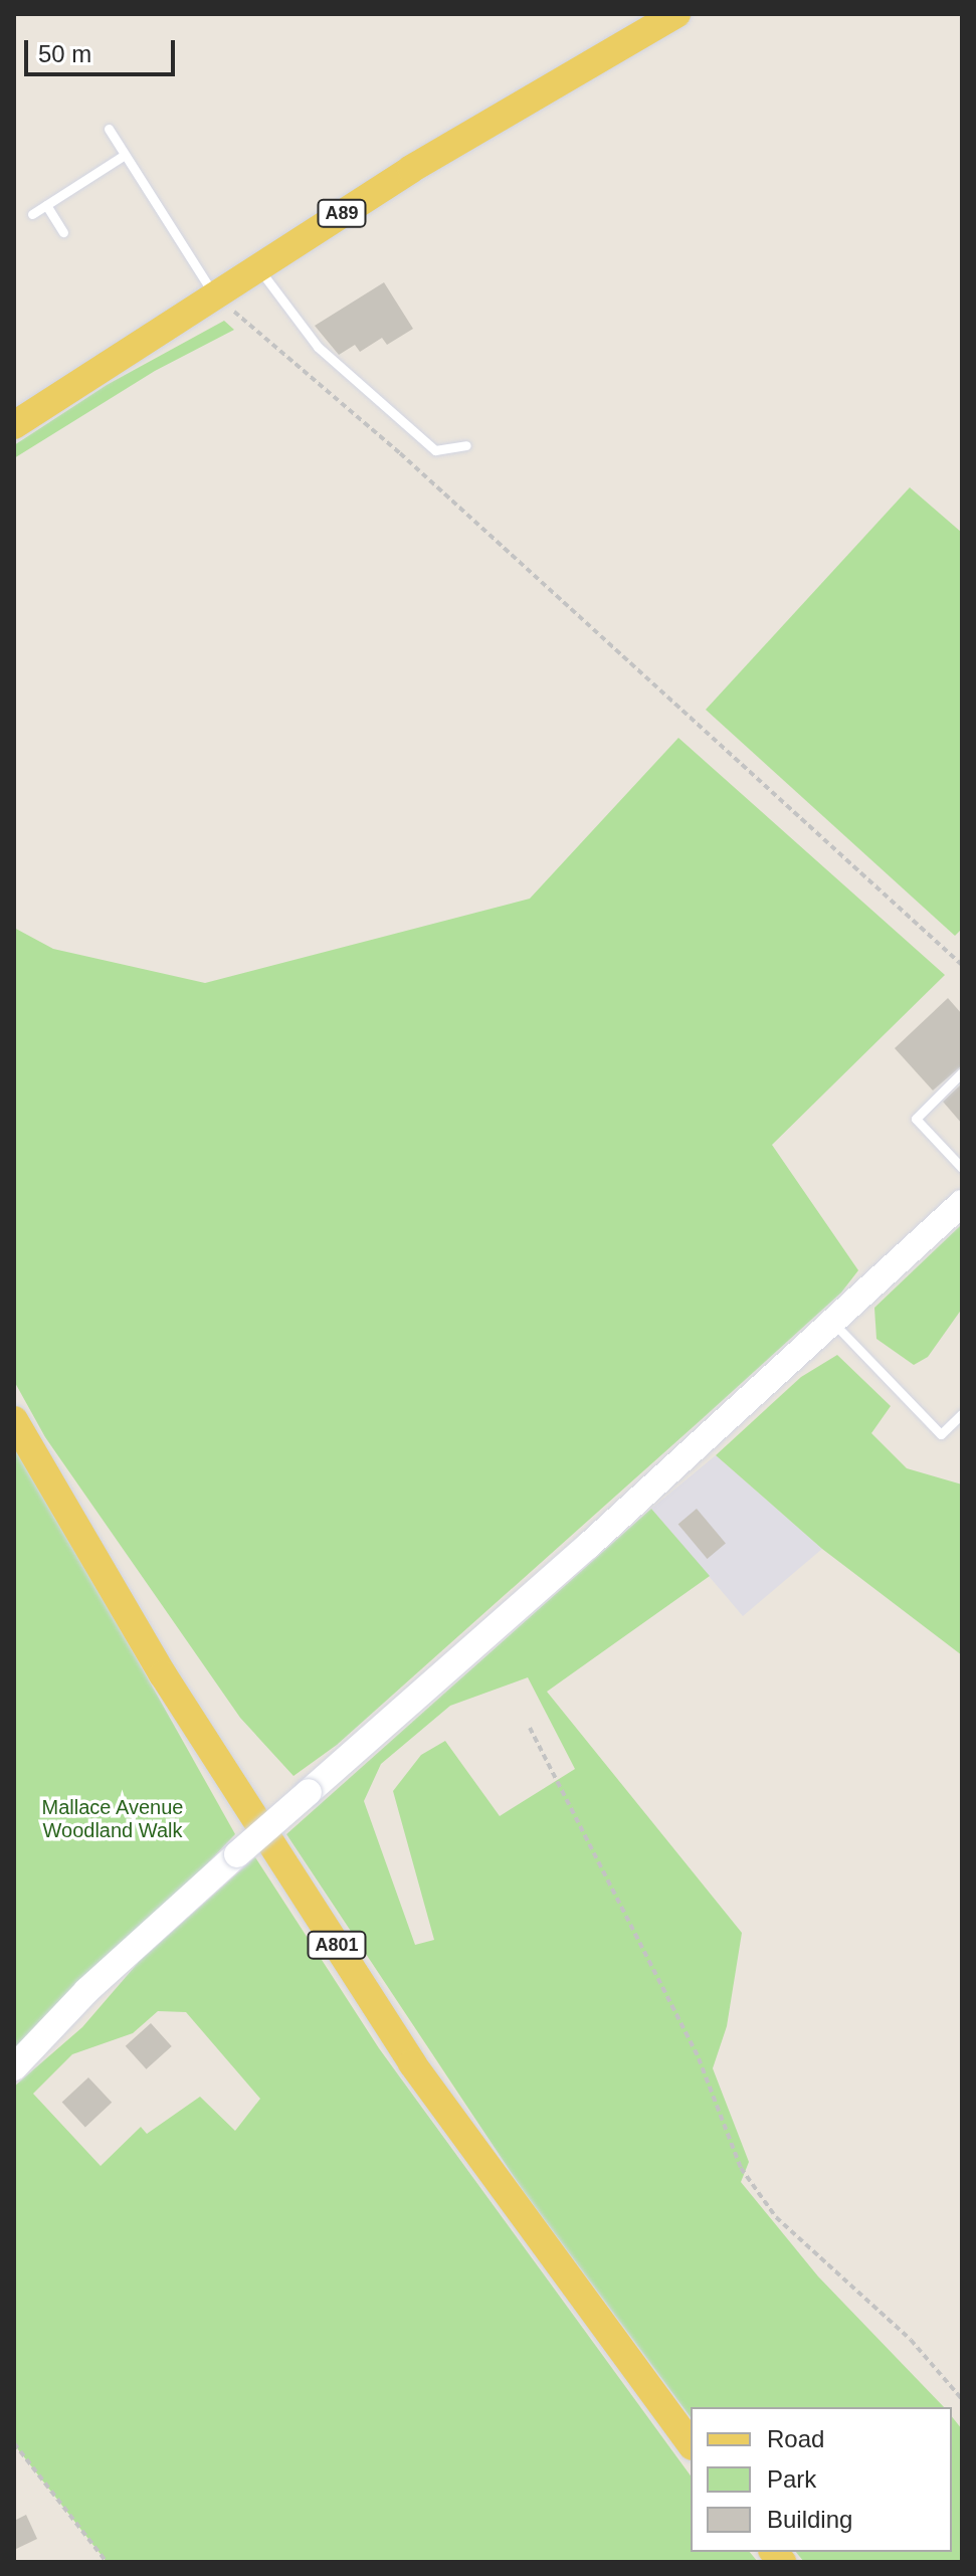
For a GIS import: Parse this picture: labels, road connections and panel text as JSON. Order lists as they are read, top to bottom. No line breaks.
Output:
{"streets":{"main road":["A89","A801"]},"parks":["Mallace Avenue Woodland Walk"],"legend":["Road","Park","Building"],"scale_bar":"50 m"}
